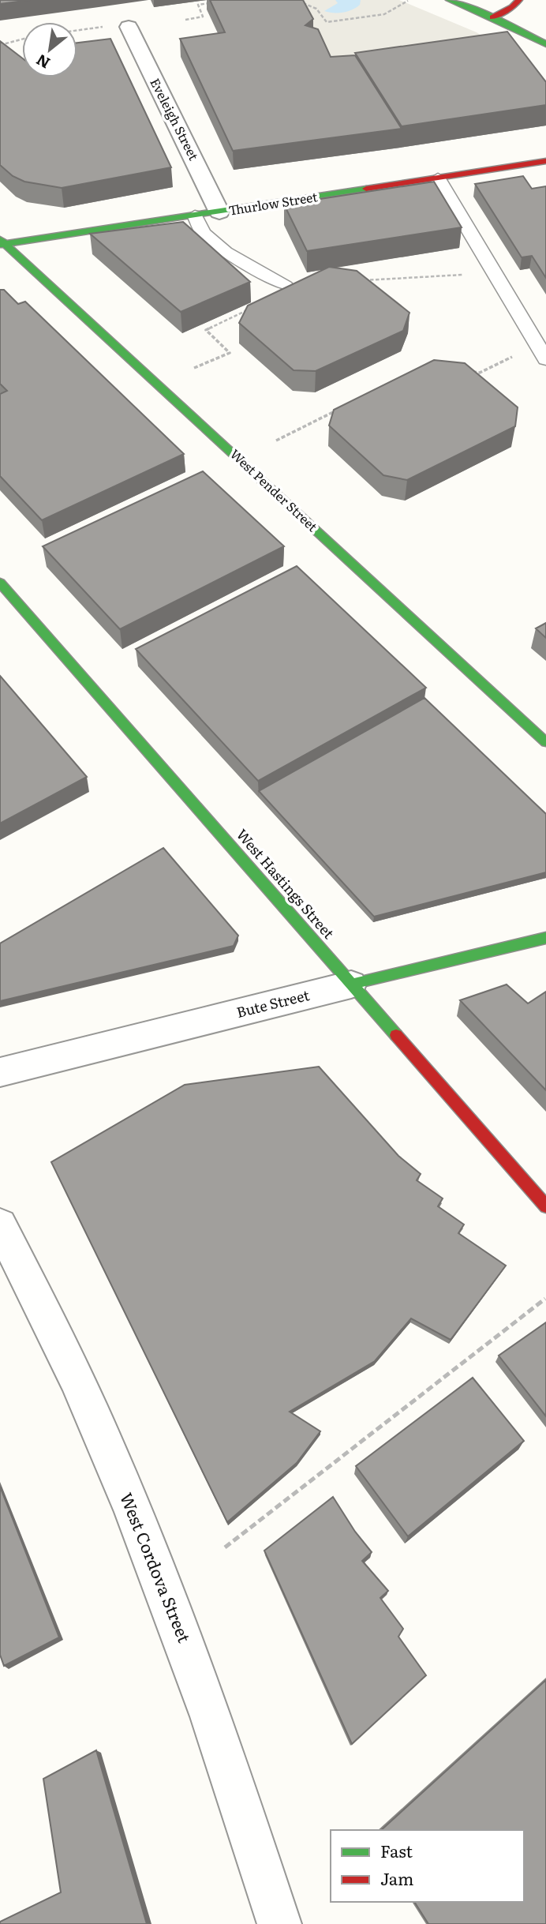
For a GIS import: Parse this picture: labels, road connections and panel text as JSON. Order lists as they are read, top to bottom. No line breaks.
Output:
{"streets":{"main road":["Thurlow Street","West Pender Street","West Hastings Street","Bute Street"],"street":["Eveleigh Street","West Cordova Street"]},"crossings":[["Eveleigh Street","Thurlow Street"],["Thurlow Street","West Pender Street"],["West Hastings Street","Bute Street"]],"legend":["Fast","Jam"],"north":"bottom left"}
